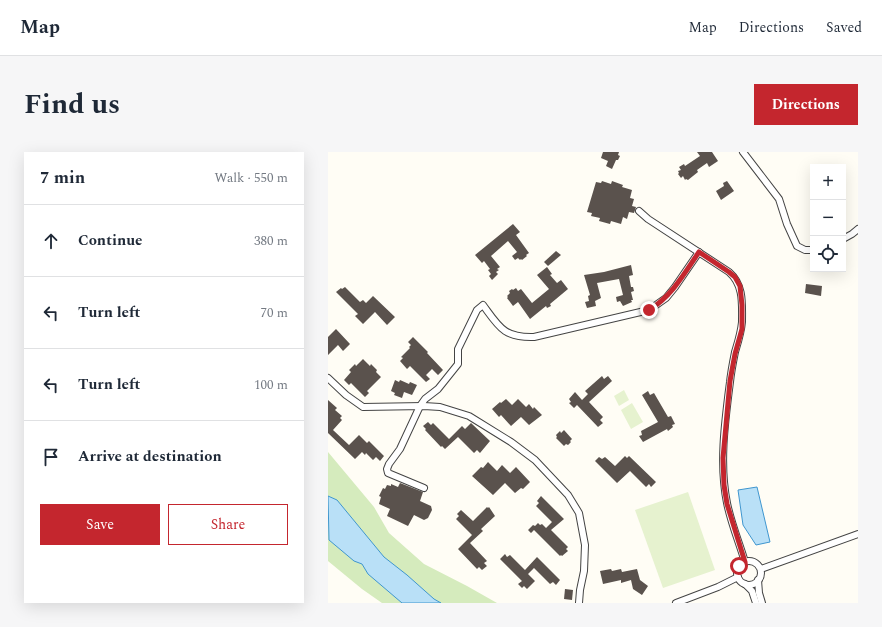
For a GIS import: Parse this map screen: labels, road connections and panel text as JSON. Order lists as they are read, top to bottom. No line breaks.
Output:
{"page":{"header":"Map","nav":["Map","Directions","Saved"],"title":"Find us","buttons":["Directions",["Save","Share"]],"heading":["7 min","Walk · 550 m"],"map_buttons":["+","−"],"list":[["Continue","380 m"],["Turn left","70 m"],["Turn left","100 m"],"Arrive at destination"]}}
